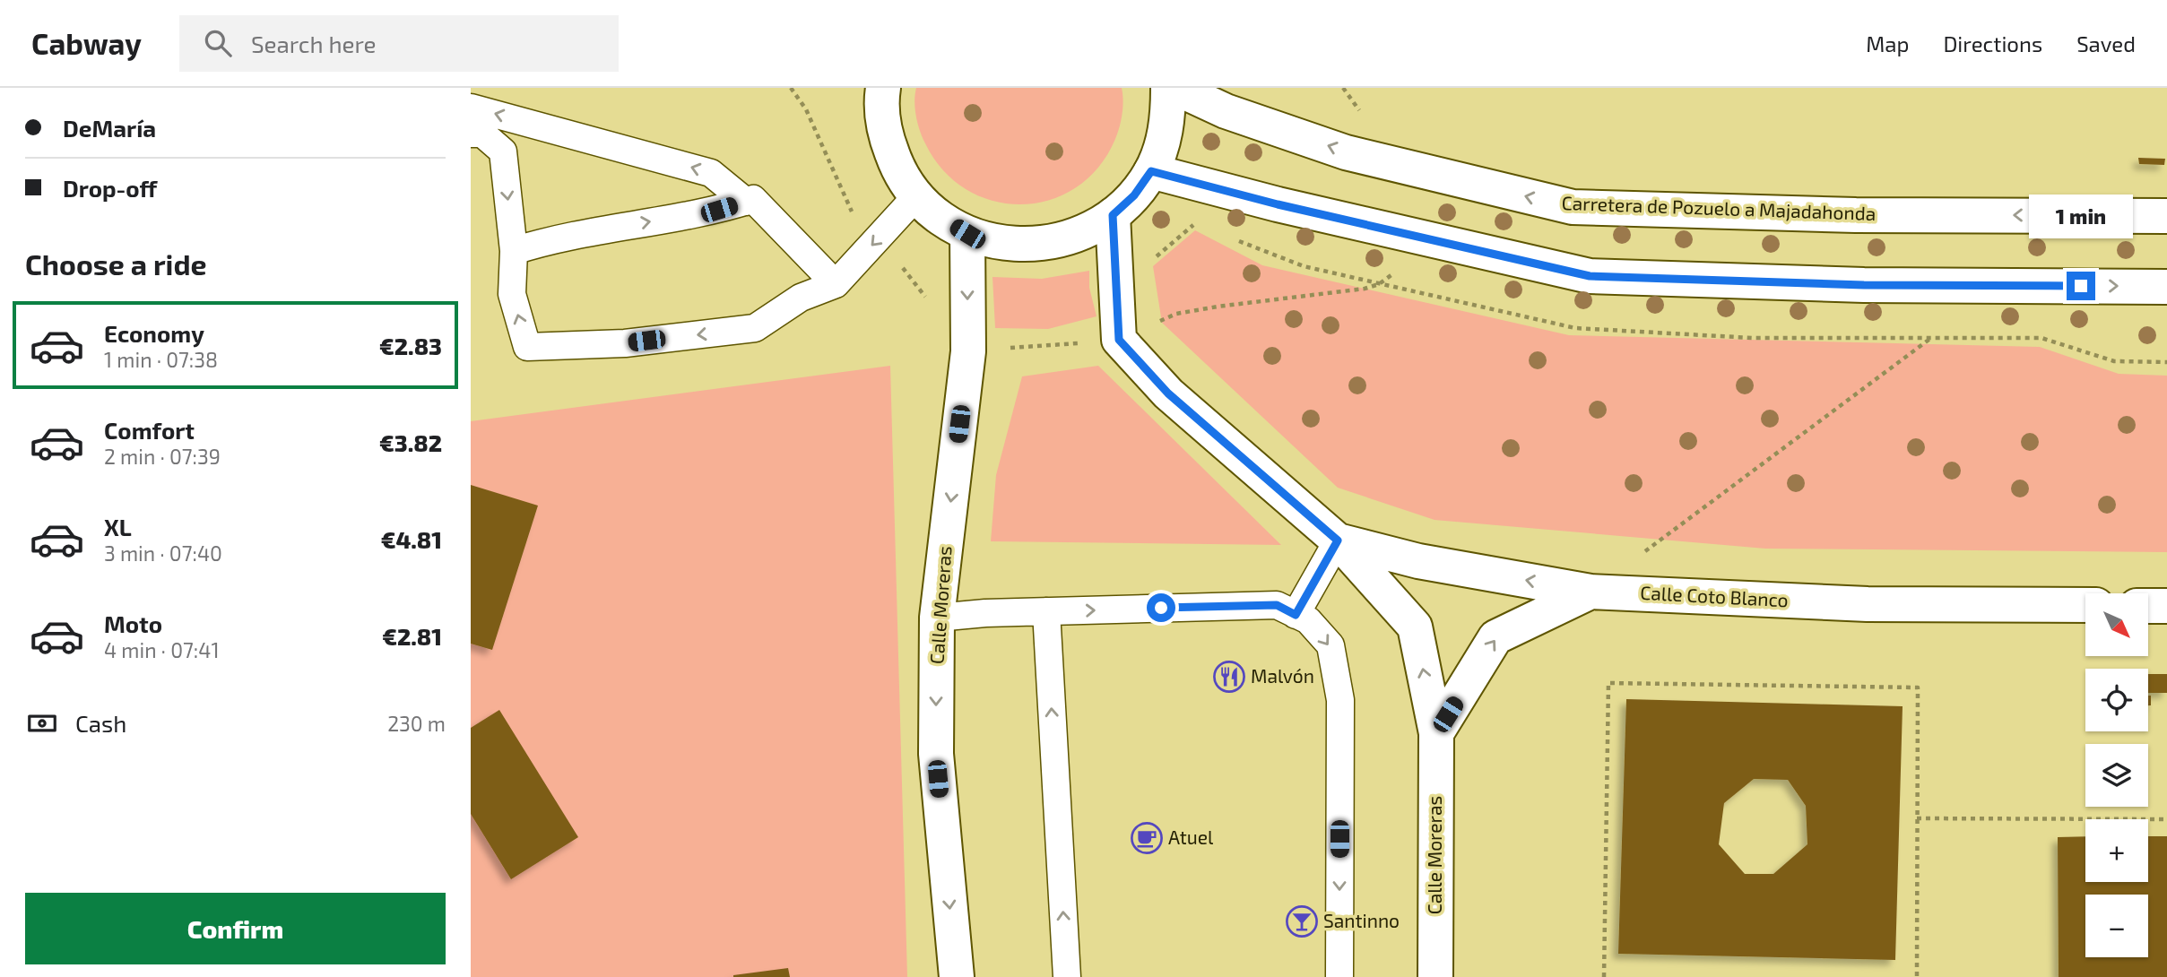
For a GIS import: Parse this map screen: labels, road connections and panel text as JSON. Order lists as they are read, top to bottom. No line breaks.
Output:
{"streets":{"street":["Carretera de Pozuelo a Majadahonda","Calle Coto Blanco","Calle Moreras"]},"crossings":[["Calle Coto Blanco","Calle Moreras"]],"places":{"restaurant":["Malvón"],"cafe":["Atuel"],"bar":["Santinno"]},"north":"bottom right","page":{"header":"Cabway","search":"Search here","nav":["Map","Directions","Saved"],"banner":["DeMaría","Drop-off"],"bubble":"1 min","heading":"Choose a ride","list":[{"name":"Economy","note":"1 min · 07:38","value":"€2.83"},{"name":"Comfort","note":"2 min · 07:39","value":"€3.82"},{"name":"XL","note":"3 min · 07:40","value":"€4.81"},{"name":"Moto","note":"4 min · 07:41","value":"€2.81"}],"map_buttons":["+","−"],"pay":["Cash","230 m"],"buttons":"Confirm"}}
